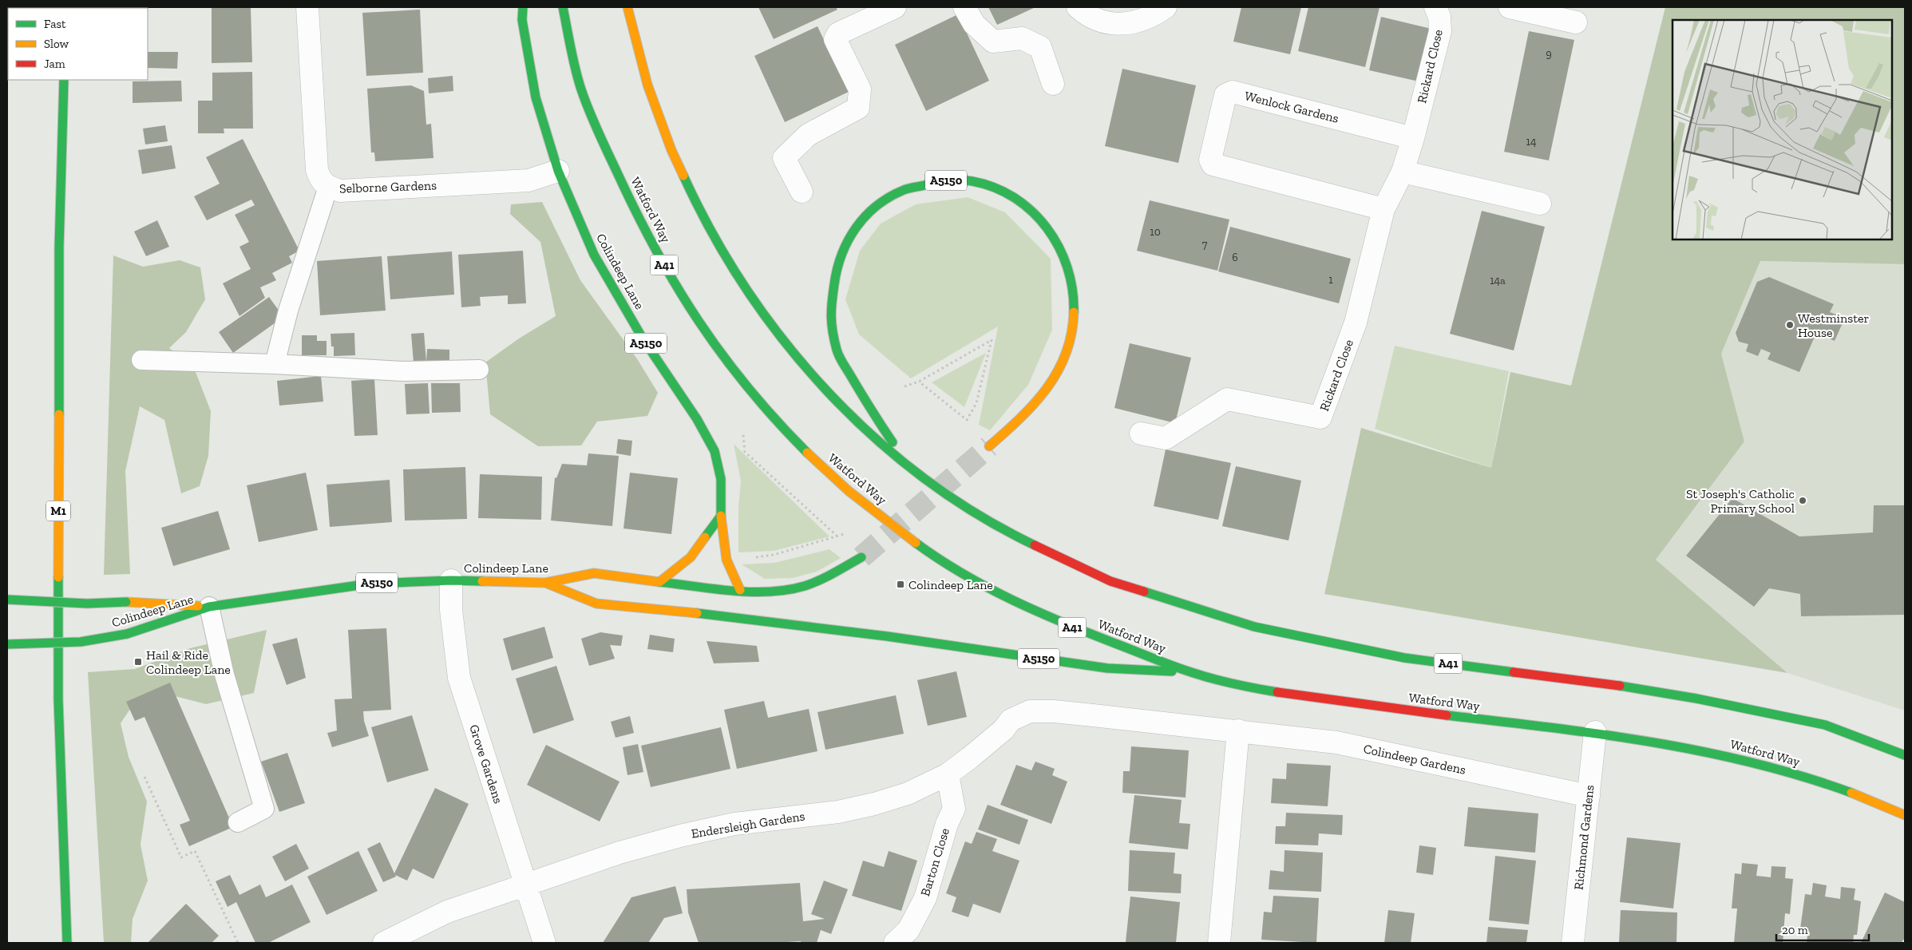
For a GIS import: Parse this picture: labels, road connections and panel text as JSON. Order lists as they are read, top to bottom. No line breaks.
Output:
{"streets":{"main road":["A5150","Watford Way","A41","Colindeep Lane","M1"],"street":["Rickard Close","Wenlock Gardens","Selborne Gardens","Colindeep Gardens","Grove Gardens","Endersleigh Gardens","Richmond Gardens","Barton Close"]},"crossings":[["Rickard Close","Wenlock Gardens"],["A5150","Selborne Gardens"],["A5150","Watford Way"],["A5150","A41"],["A5150","Colindeep Lane"],["Selborne Gardens","Colindeep Lane"],["Watford Way","Richmond Gardens"],["Colindeep Lane","Grove Gardens"],["Colindeep Gardens","Endersleigh Gardens"],["Colindeep Gardens","Richmond Gardens"],["Grove Gardens","Endersleigh Gardens"],["Endersleigh Gardens","Barton Close"]],"places":{"other":["Westminster House","St Joseph's Catholic Primary School"],"transit":["Colindeep Lane","Hail & Ride Colindeep Lane"]},"house_numbers":["9","14","10","7","6","1","14a"],"legend":["Fast","Slow","Jam"],"scale_bar":"20 m"}
